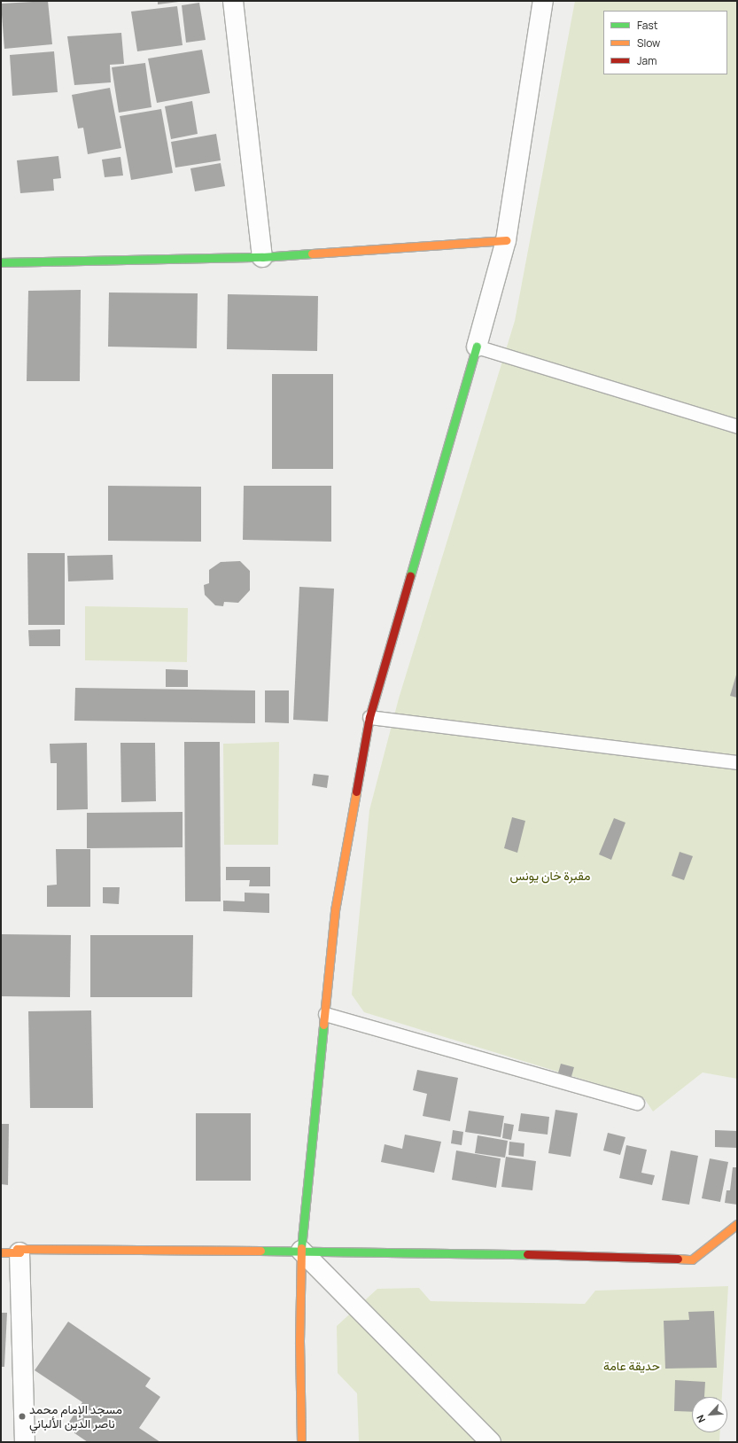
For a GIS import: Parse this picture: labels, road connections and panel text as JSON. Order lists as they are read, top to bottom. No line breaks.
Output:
{"parks":["مقبرة خان يونس","حديقة عامة"],"places":["مسجد الإمام محمد ناصر الدين الألباني"],"legend":["Fast","Slow","Jam"],"north":"bottom left"}
